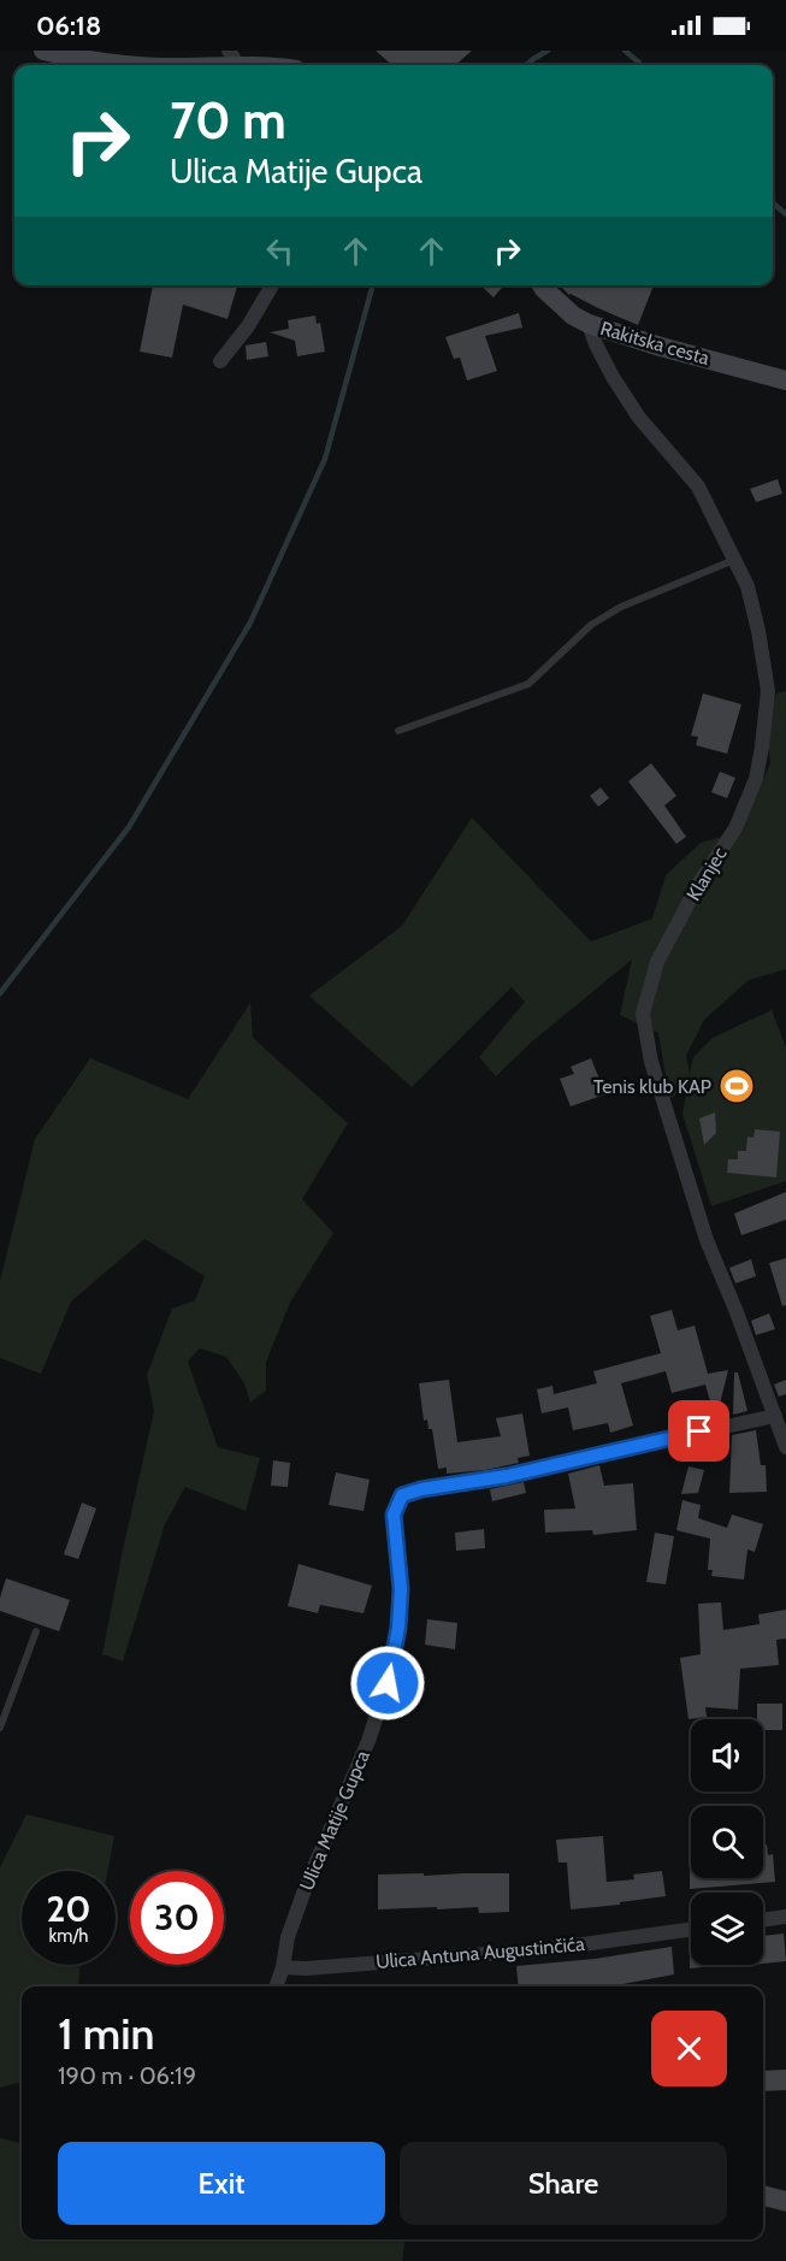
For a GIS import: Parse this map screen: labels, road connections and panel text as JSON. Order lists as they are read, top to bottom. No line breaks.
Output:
{"streets":{"main road":["Rakitska cesta"],"street":["Klanjec","Ulica Matije Gupca","Ulica Antuna Augustinčića"]},"crossings":[["Rakitska cesta","Klanjec"],["Klanjec","Ulica Matije Gupca"],["Ulica Matije Gupca","Ulica Antuna Augustinčića"]],"places":{"sports":["Tenis klub KAP"]},"page":{"status":"06:18","turn":["70 m","Ulica Matije Gupca"],"speed":"20 km/h","limit":"30","heading":["1 min","190 m · 06:19"],"buttons":["Exit","Share"]}}
